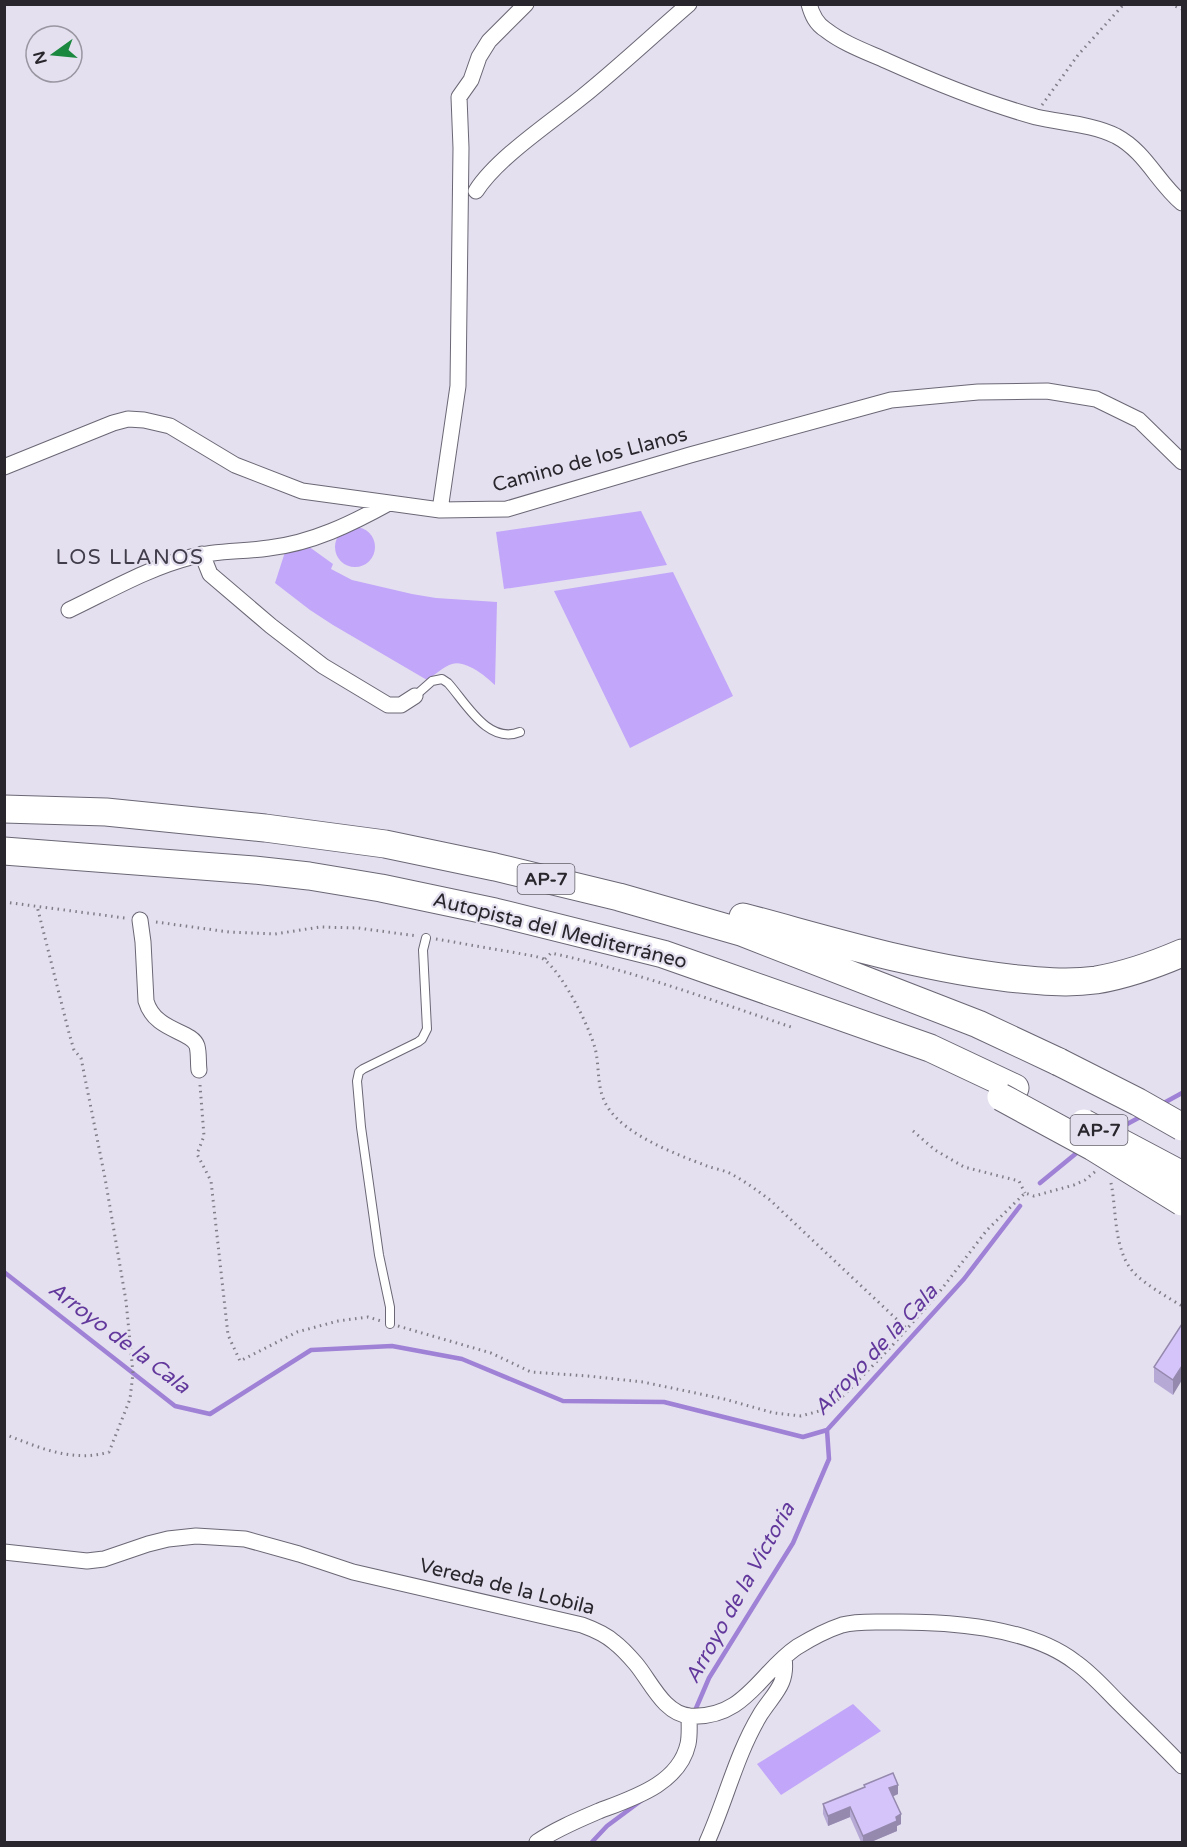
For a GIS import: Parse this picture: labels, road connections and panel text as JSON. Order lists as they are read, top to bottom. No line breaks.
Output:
{"streets":{"highway":["AP-7","Autopista del Mediterráneo"],"street":["Camino de los Llanos","Vereda de la Lobila"]},"districts":["LOS LLANOS"],"water":["Arroyo de la Cala","Arroyo de la Victoria"],"north":"left"}
